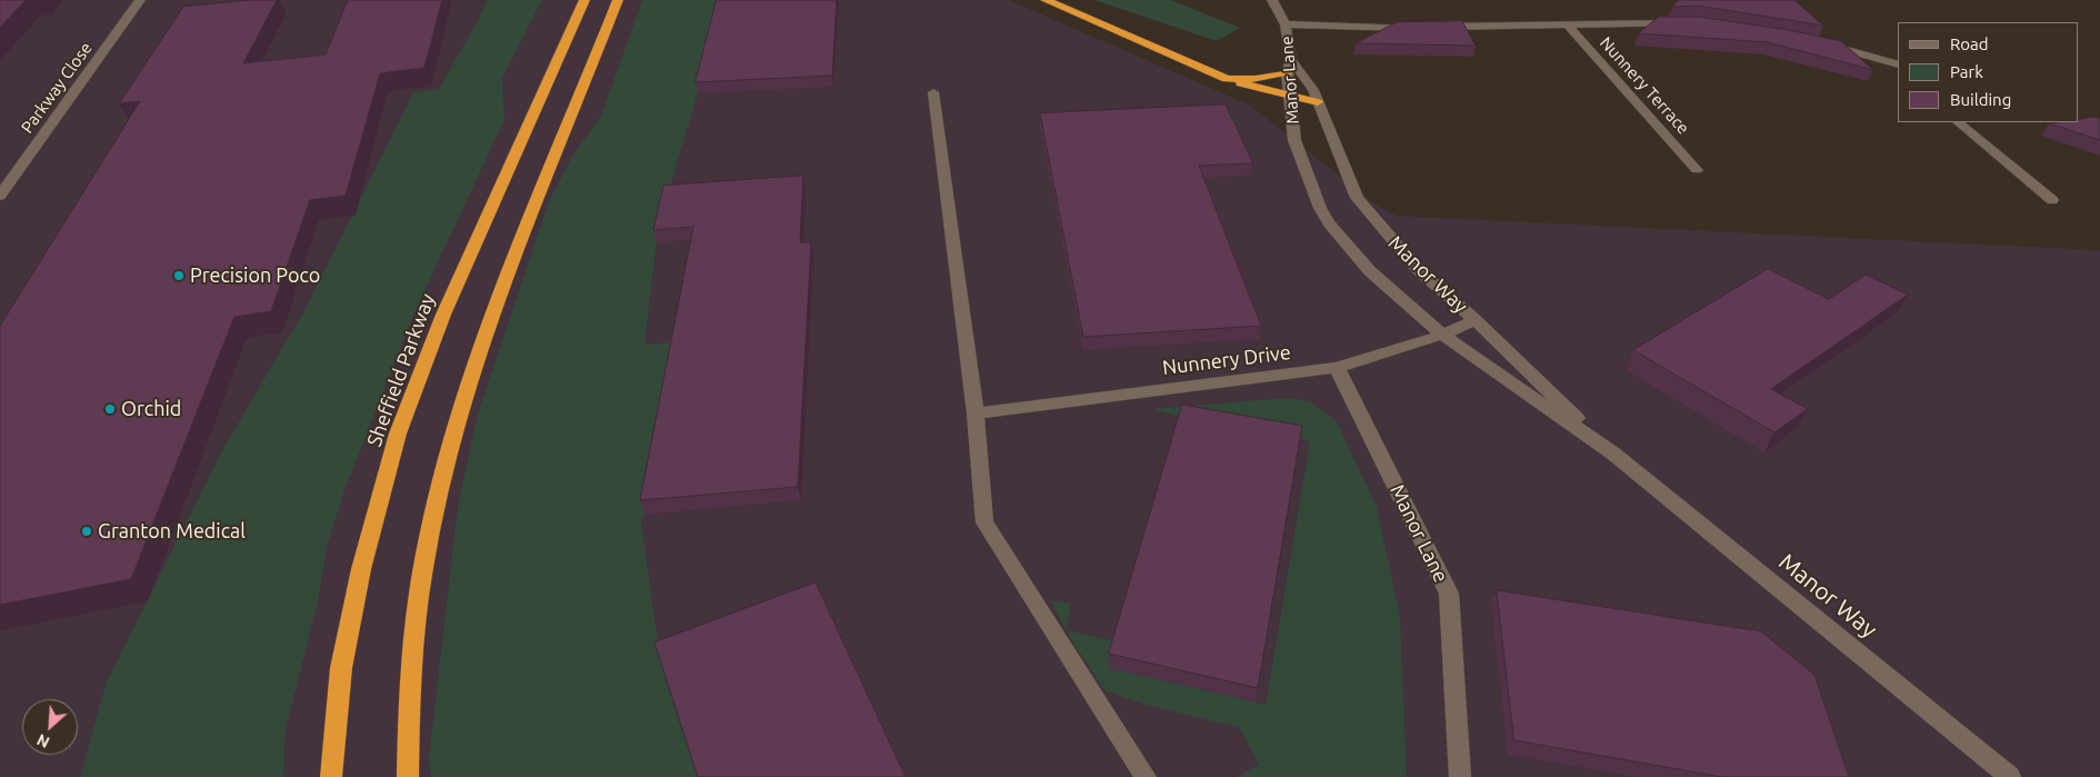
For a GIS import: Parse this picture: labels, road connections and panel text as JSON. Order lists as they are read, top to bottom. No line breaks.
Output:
{"streets":{"highway":["Sheffield Parkway"],"street":["Manor Lane","Nunnery Terrace","Parkway Close","Manor Way","Nunnery Drive"]},"crossings":[["Manor Lane","Manor Way"],["Manor Lane","Nunnery Drive"],["Manor Way","Nunnery Drive"]],"places":["Precision Poco","Orchid","Granton Medical"],"legend":["Road","Park","Building"],"north":"bottom left"}
